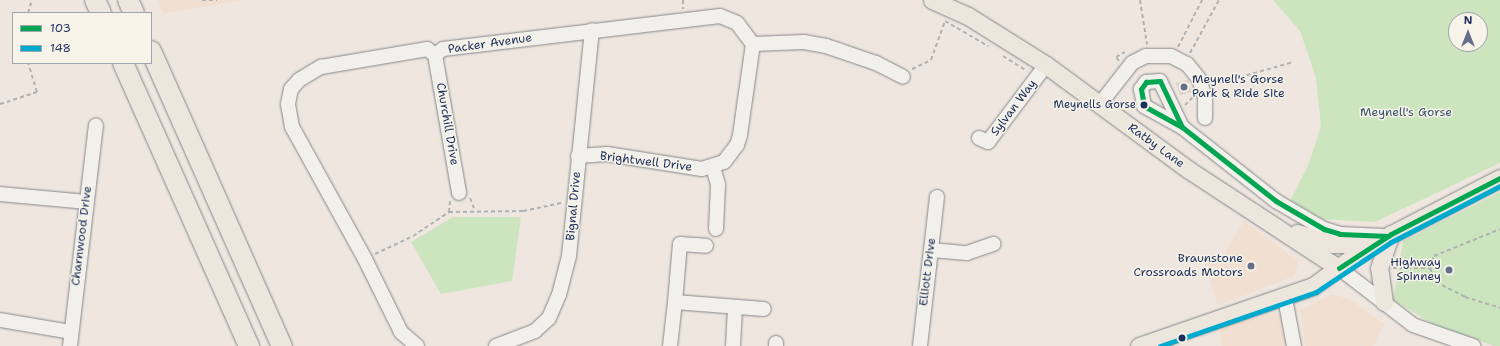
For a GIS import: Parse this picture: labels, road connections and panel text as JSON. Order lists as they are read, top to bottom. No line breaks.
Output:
{"streets":{"main road":["Ratby Lane"],"street":["Packer Avenue","Sylvan Way","Churchill Drive","Brightwell Drive","Bignal Drive","Charnwood Drive","Elliott Drive"]},"crossings":[["Packer Avenue","Churchill Drive"],["Packer Avenue","Bignal Drive"],["Sylvan Way","Ratby Lane"],["Brightwell Drive","Bignal Drive"]],"parks":["Meynell's Gorse"],"places":["Meynell's Gorse Park & Ride Site","Meynells Gorse","Braunstone Crossroads Motors","Highway Spinney"],"lines":["transit line 103","transit line 148"],"legend":["103","148"],"north":"top"}
